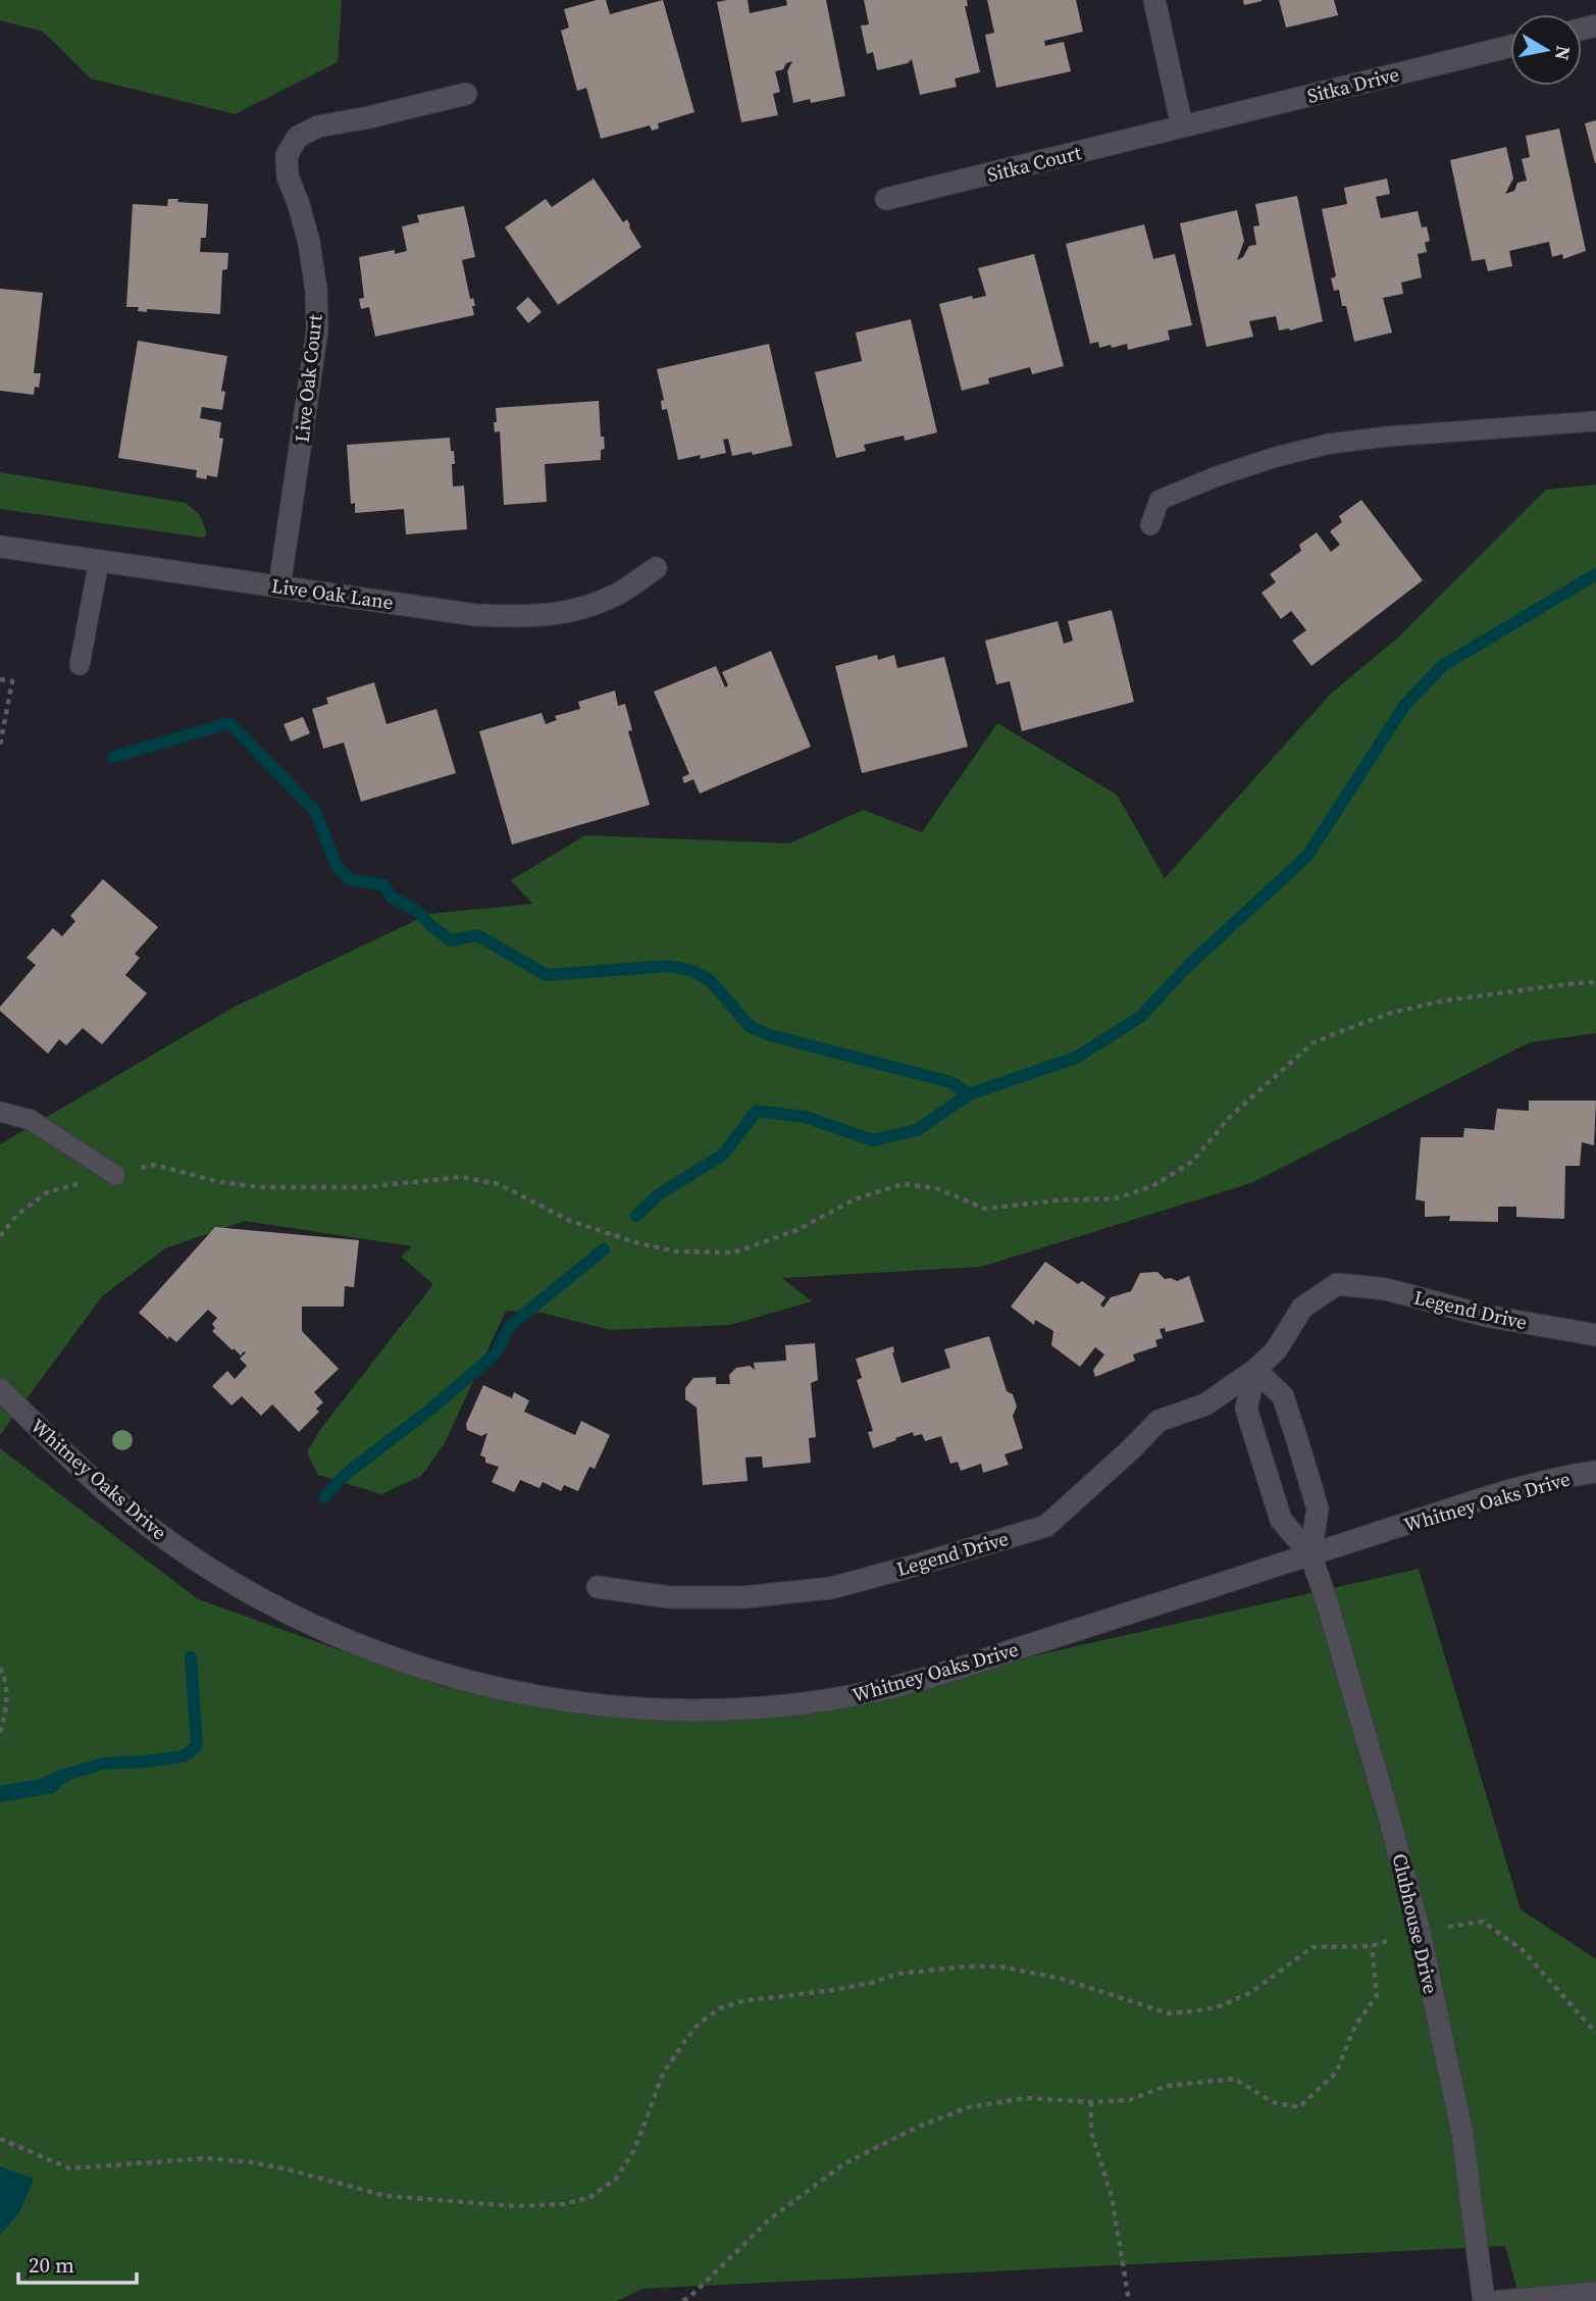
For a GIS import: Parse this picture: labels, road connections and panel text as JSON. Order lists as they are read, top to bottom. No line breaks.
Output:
{"streets":{"street":["Sitka Drive","Sitka Court","Live Oak Court","Live Oak Lane","Legend Drive","Whitney Oaks Drive","Clubhouse Drive"]},"crossings":[["Sitka Drive","Sitka Court"],["Live Oak Court","Live Oak Lane"],["Whitney Oaks Drive","Clubhouse Drive"]],"scale_bar":"20 m","north":"right"}
